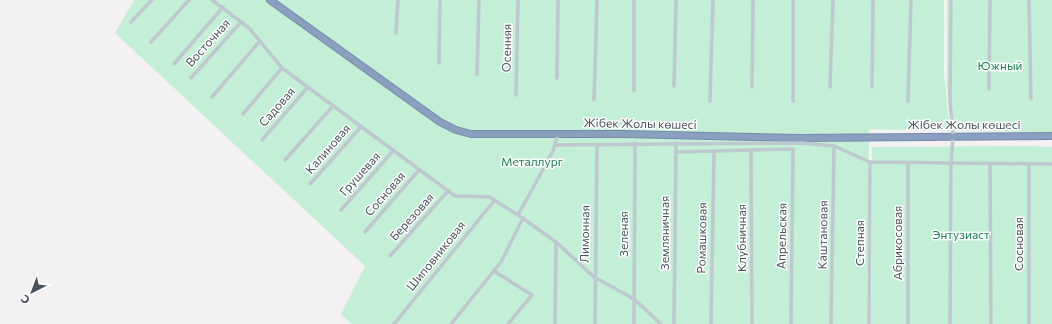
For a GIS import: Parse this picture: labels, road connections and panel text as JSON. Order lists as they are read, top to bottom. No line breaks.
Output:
{"streets":{"highway":["Жібек Жолы көшесі"],"street":["Восточная","Осенняя","Садовая","Калиновая","Грушевая","Сосновая","Березовая","Земляничная","Лимонная","Зеленая","Каштановая","Апрельская","Ромашковая","Клубничная","Степная","Абрикосовая","Шиповниковая"]},"crossings":[["Апрельская","Клубничная"]],"parks":["Южный","Металлург","Энтузиаст"],"north":"bottom left"}
